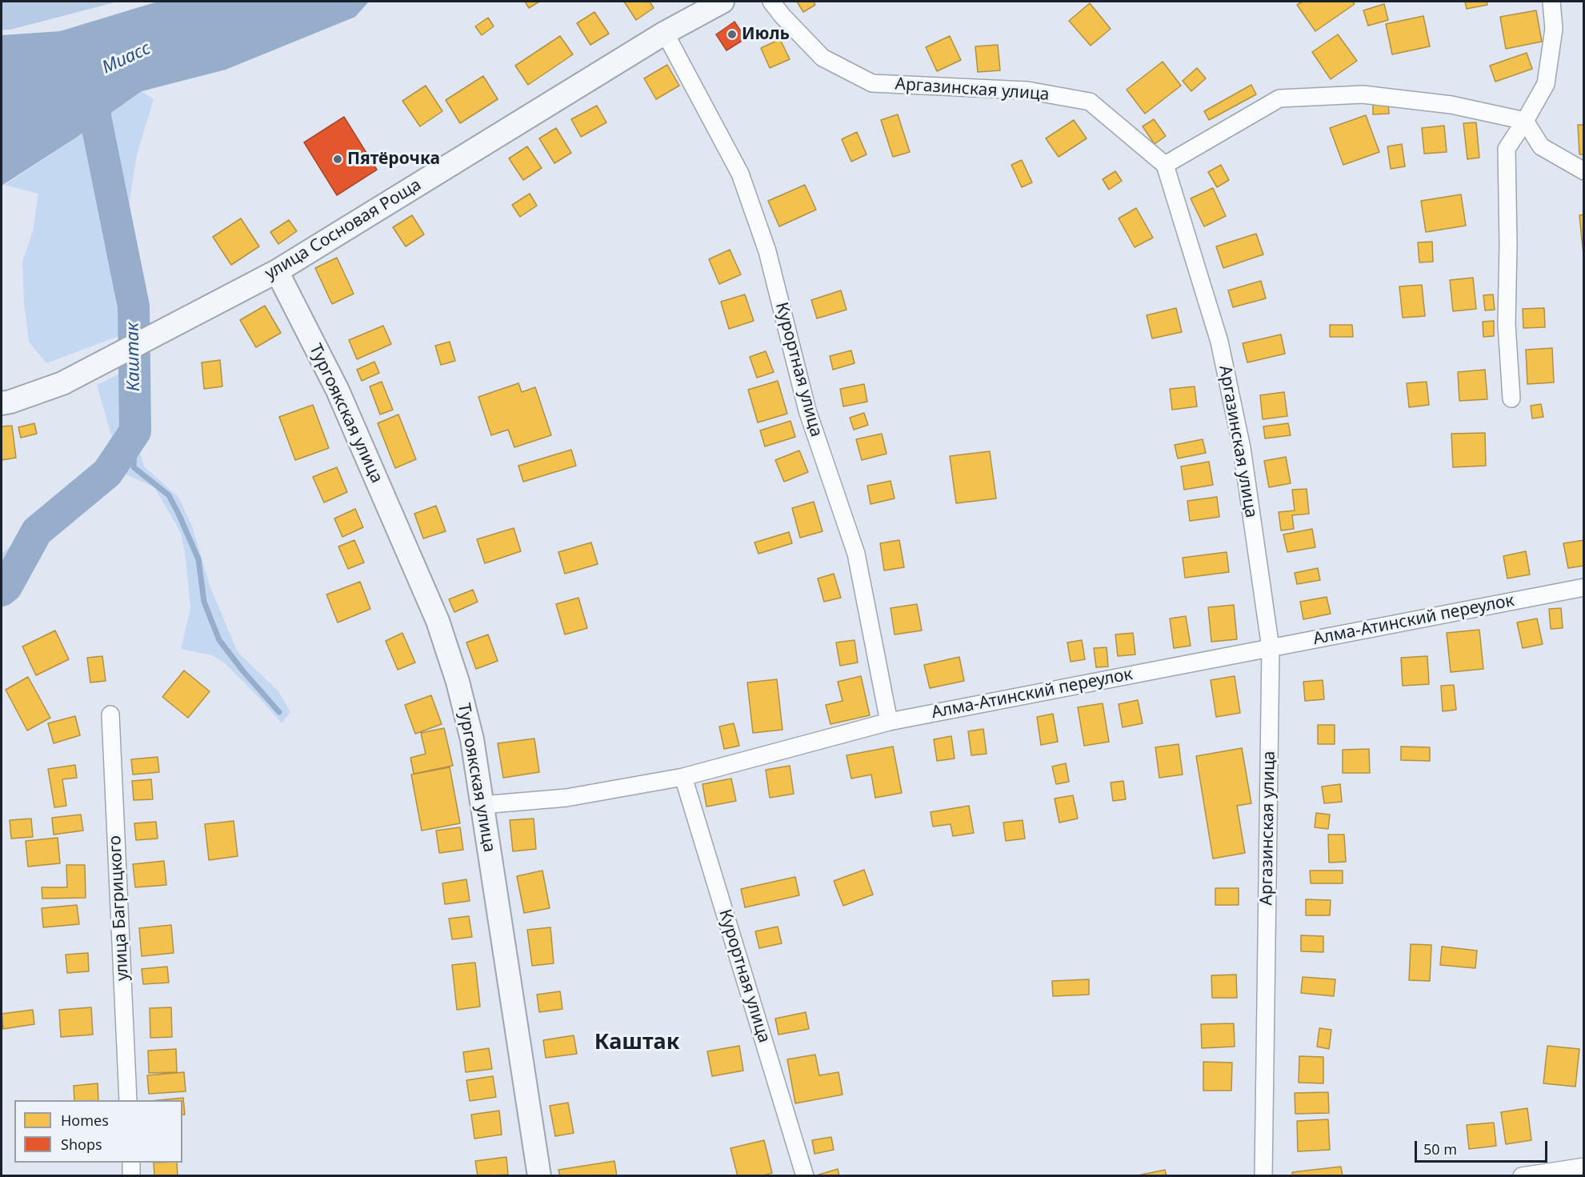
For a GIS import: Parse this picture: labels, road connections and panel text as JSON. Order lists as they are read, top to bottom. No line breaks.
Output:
{"streets":{"main road":["улица Сосновая Роща","Тургоякская улица"],"street":["Аргазинская улица","Курортная улица","Алма-Атинский переулок","улица Багрицкого"]},"crossings":[["Аргазинская улица","Алма-Атинский переулок"],["улица Сосновая Роща","Курортная улица"],["улица Сосновая Роща","Тургоякская улица"],["Курортная улица","Алма-Атинский переулок"],["Тургоякская улица","Алма-Атинский переулок"]],"districts":["Каштак"],"water":["Миасс","Каштак"],"places":["Июль","Пятёрочка"],"legend":["Homes","Shops"],"scale_bar":"50 m"}
